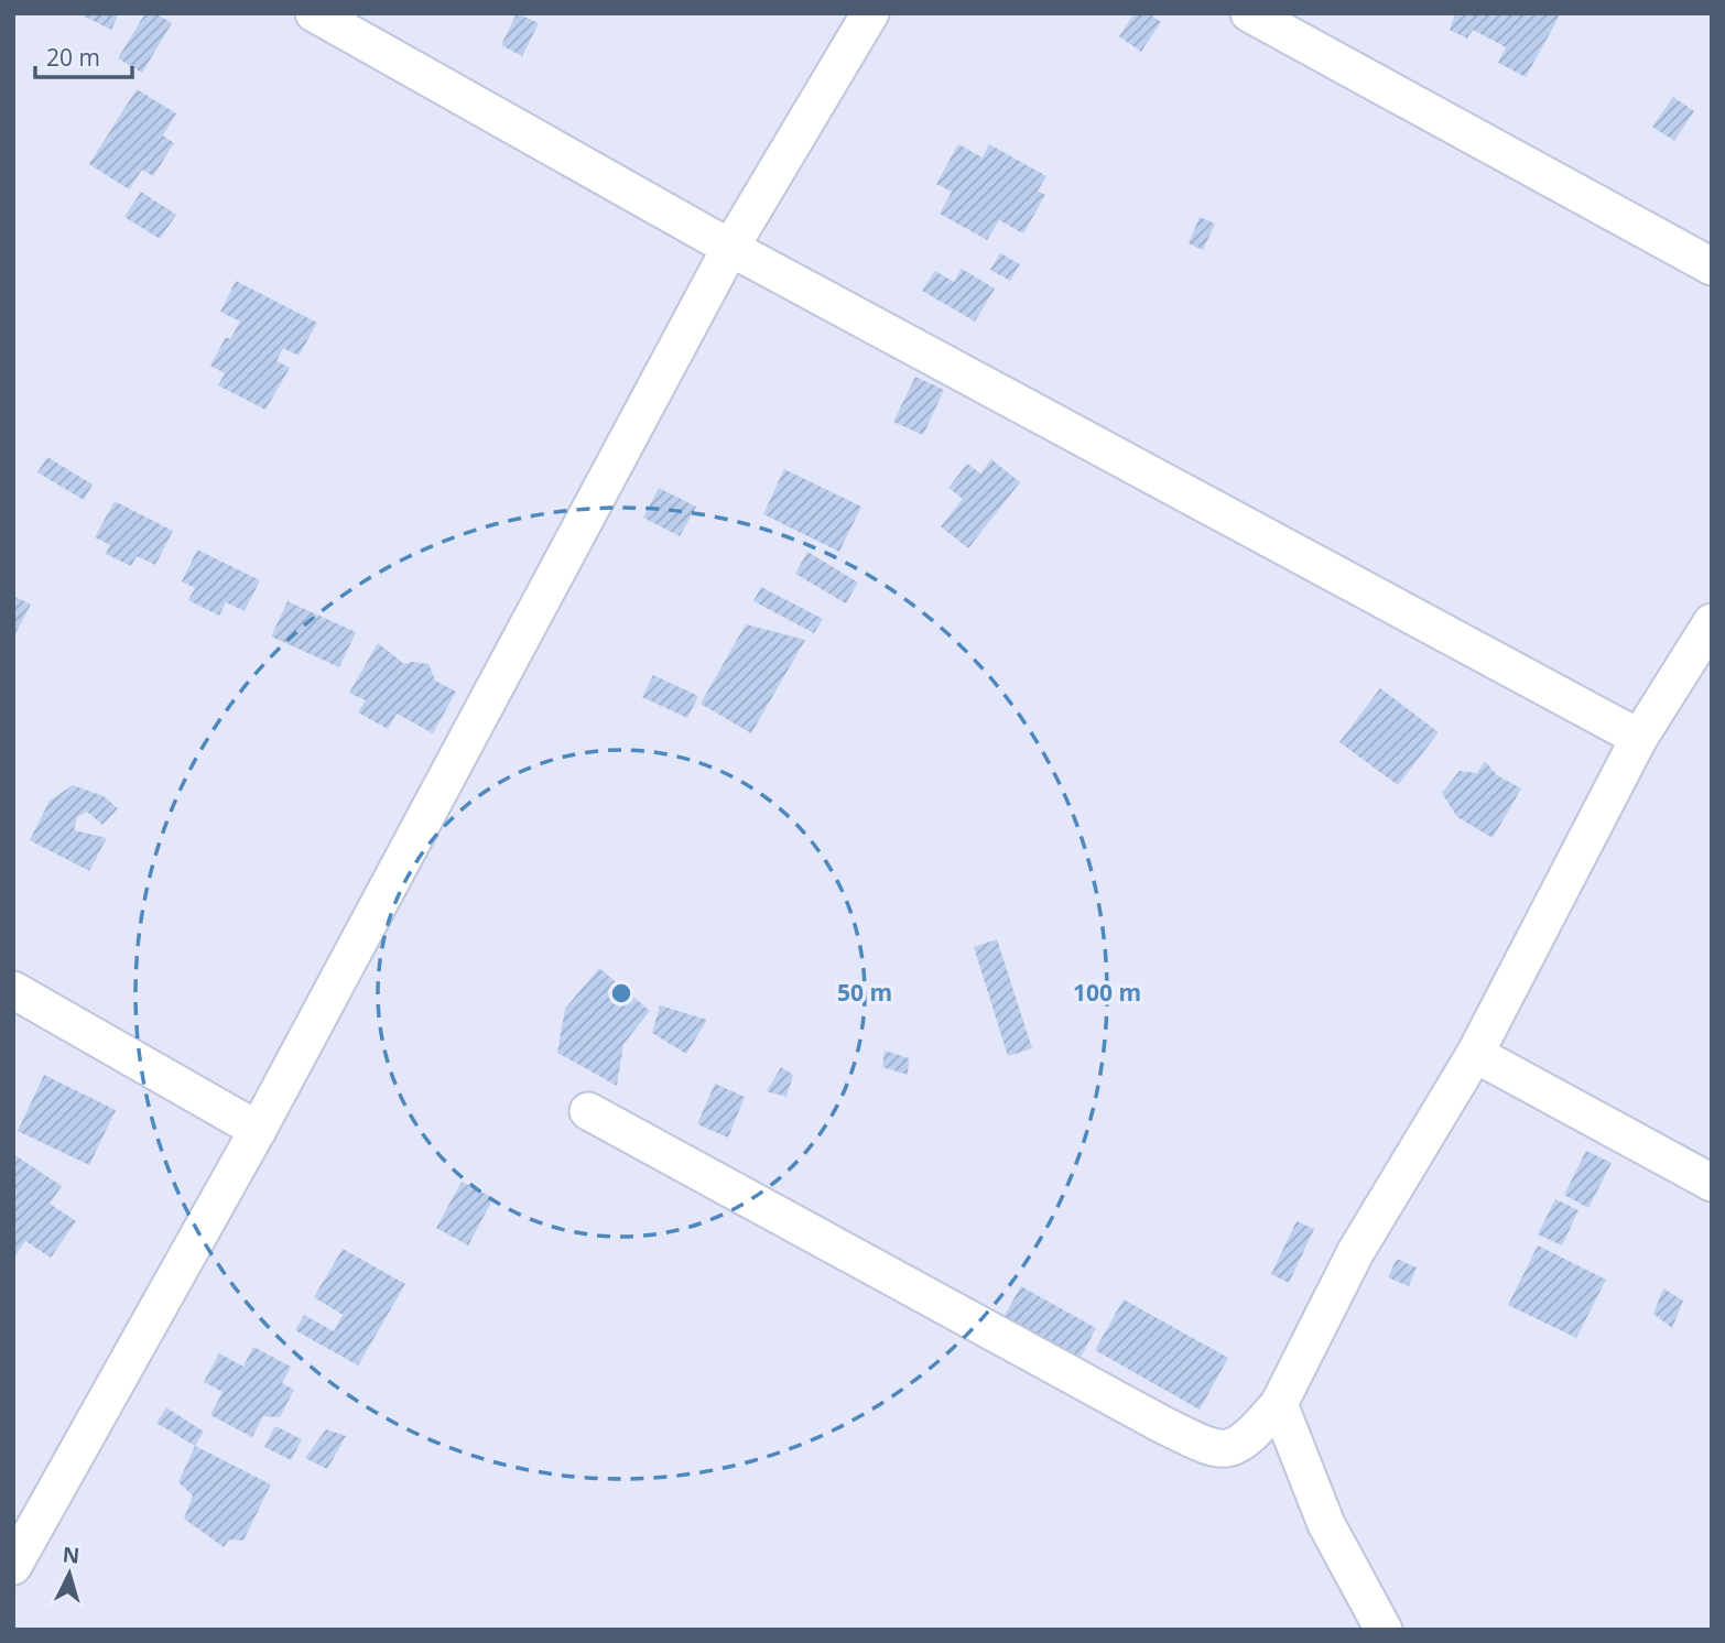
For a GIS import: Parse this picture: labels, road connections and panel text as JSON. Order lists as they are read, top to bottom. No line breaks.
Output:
{"scale_bar":"20 m","north":"top","rings":["50 m","100 m"]}
